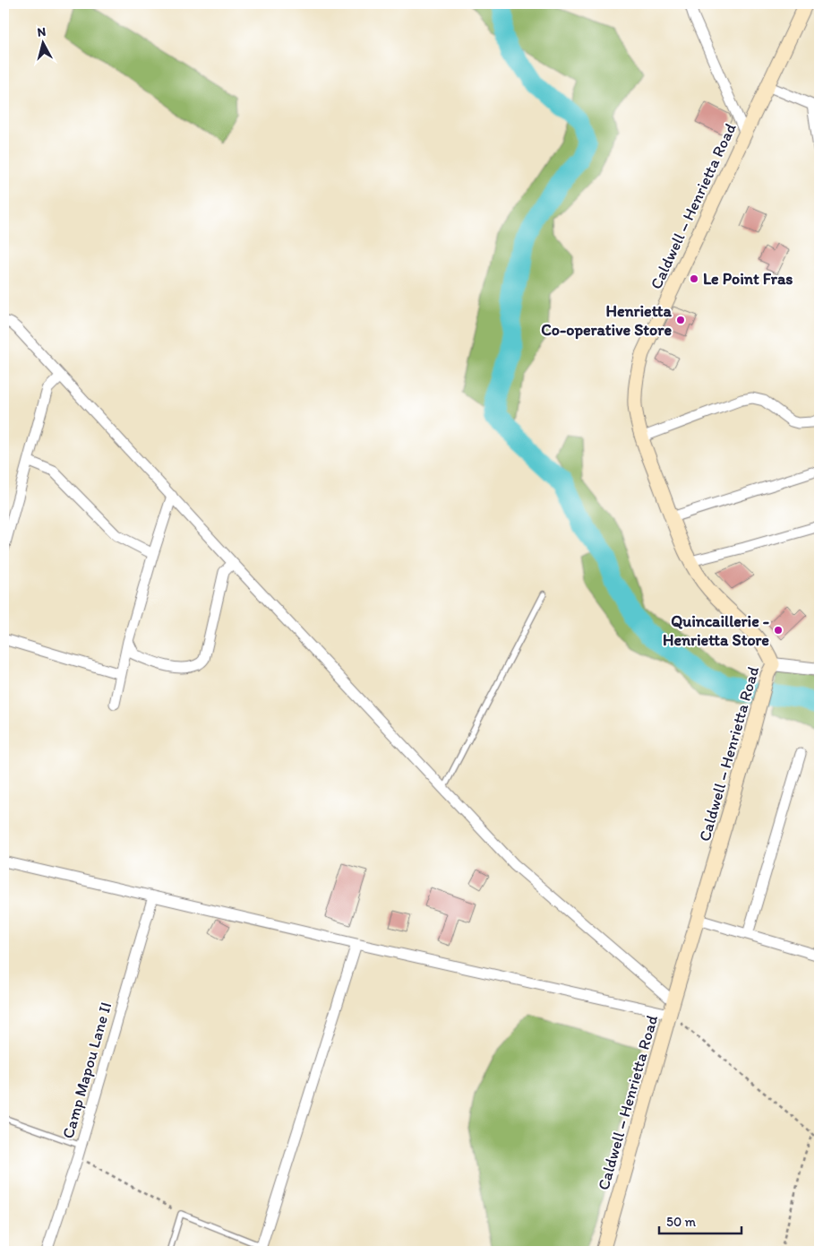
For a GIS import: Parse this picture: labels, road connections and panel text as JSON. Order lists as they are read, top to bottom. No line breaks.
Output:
{"streets":{"main road":["Caldwell – Henrietta Road"],"street":["Camp Mapou Lane II"]},"places":["Le Point Fras","Henrietta Co-operative Store","Quincaillerie - Henrietta Store"],"scale_bar":"50 m","north":"top"}
